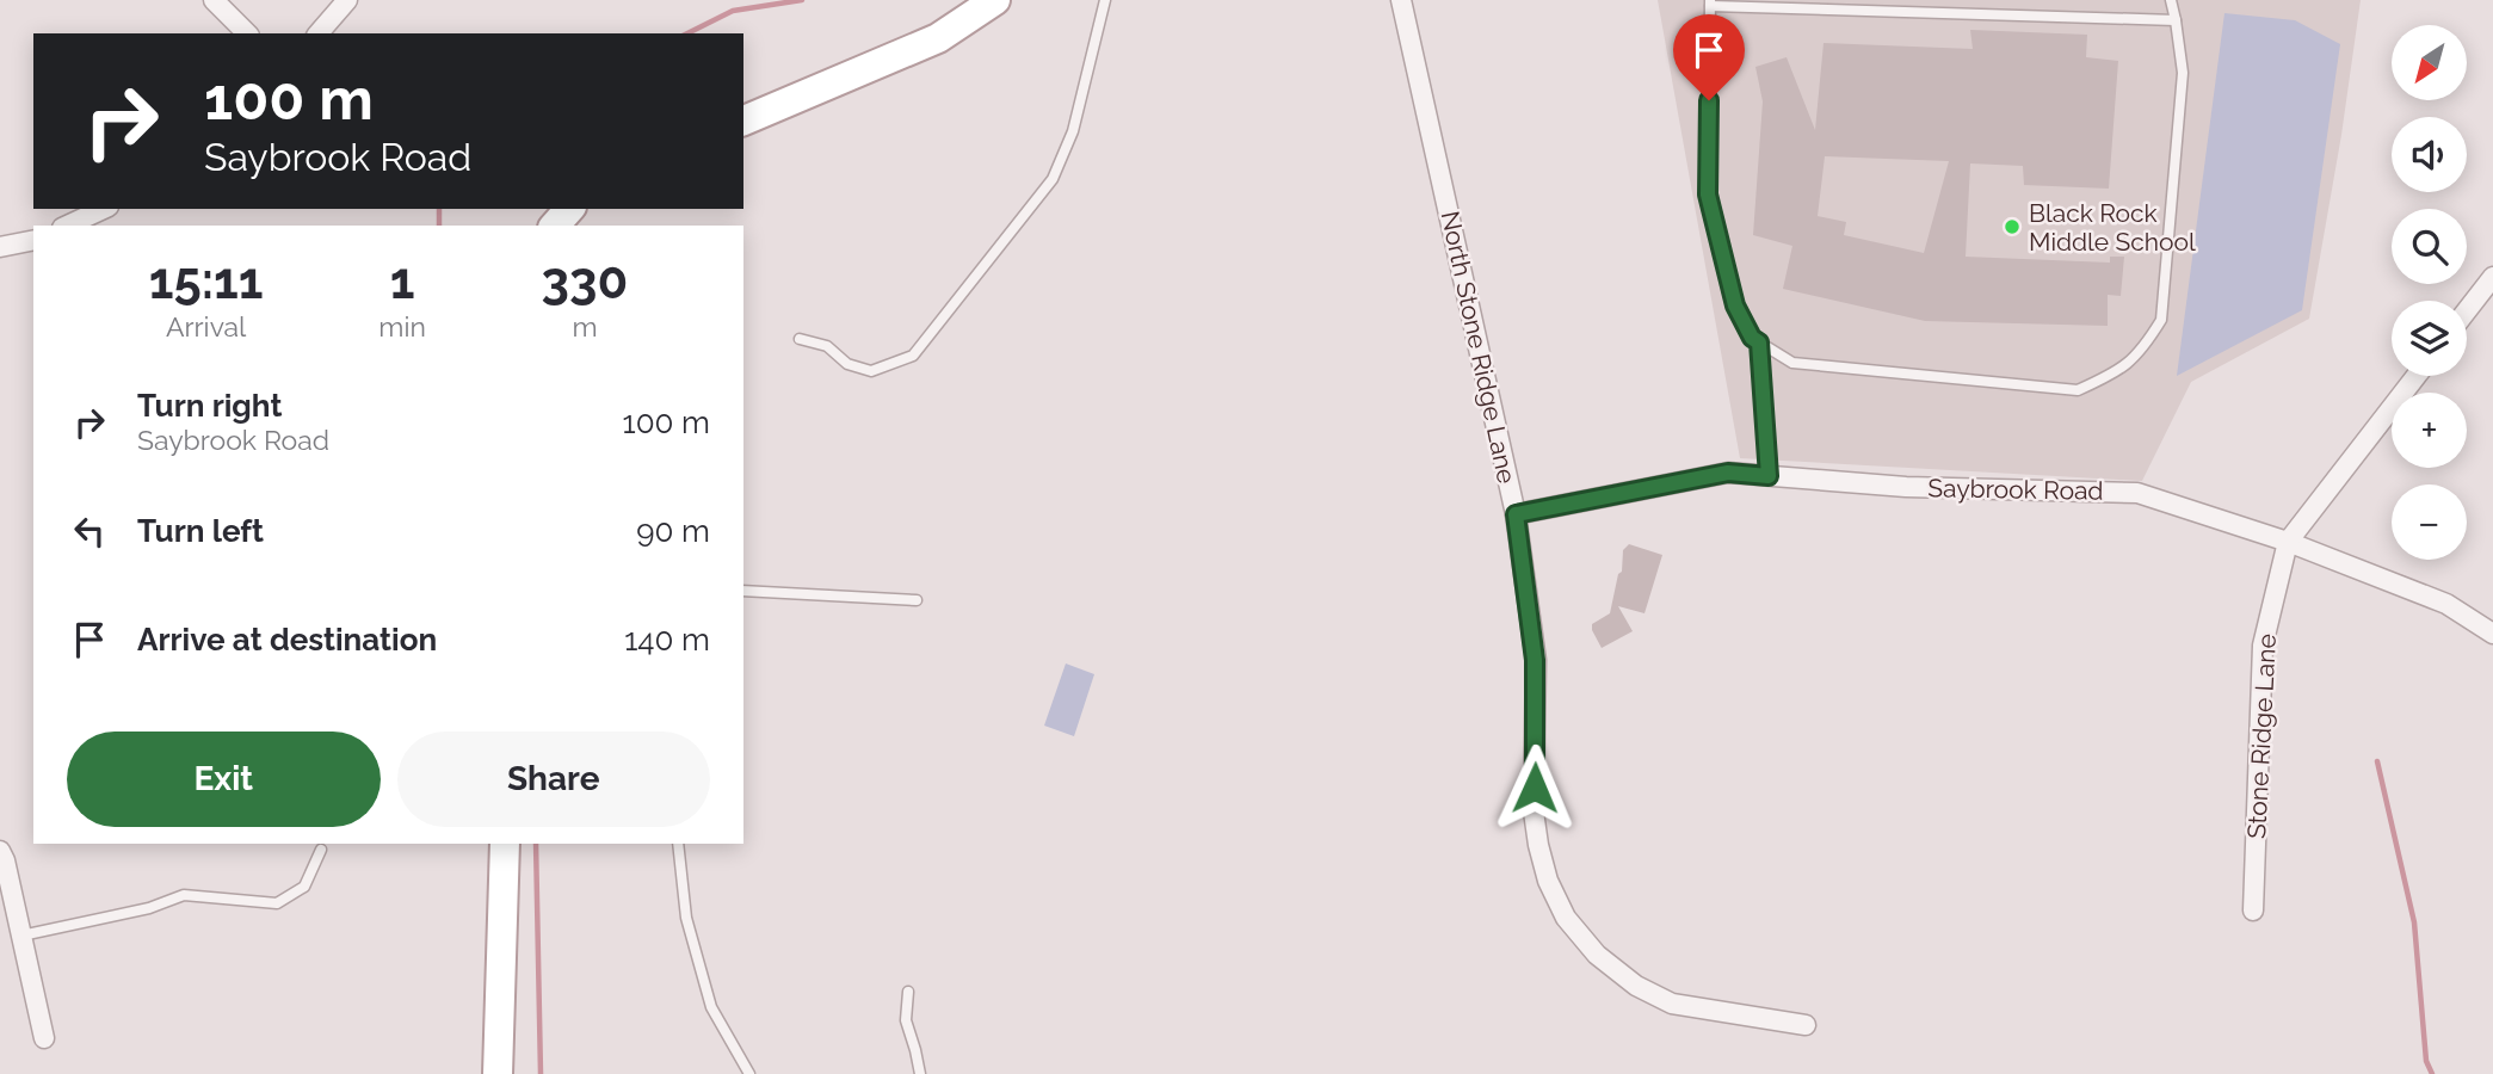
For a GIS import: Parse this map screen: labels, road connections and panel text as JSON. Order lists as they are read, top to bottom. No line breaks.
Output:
{"streets":{"street":["North Stone Ridge Lane","Saybrook Road","Stone Ridge Lane"]},"crossings":[["North Stone Ridge Lane","Saybrook Road"],["Saybrook Road","Stone Ridge Lane"]],"places":["Black Rock Middle School"],"north":"bottom left","page":{"map_buttons":["+","−"],"turn":["100 m","Saybrook Road"],"eta":["15:11","Arrival","1","min","330","m"],"list":[{"name":"Turn right","note":"Saybrook Road","value":"100 m"},{"name":"Turn left","value":"90 m"},{"name":"Arrive at destination","value":"140 m"}],"buttons":["Exit","Share"]}}
